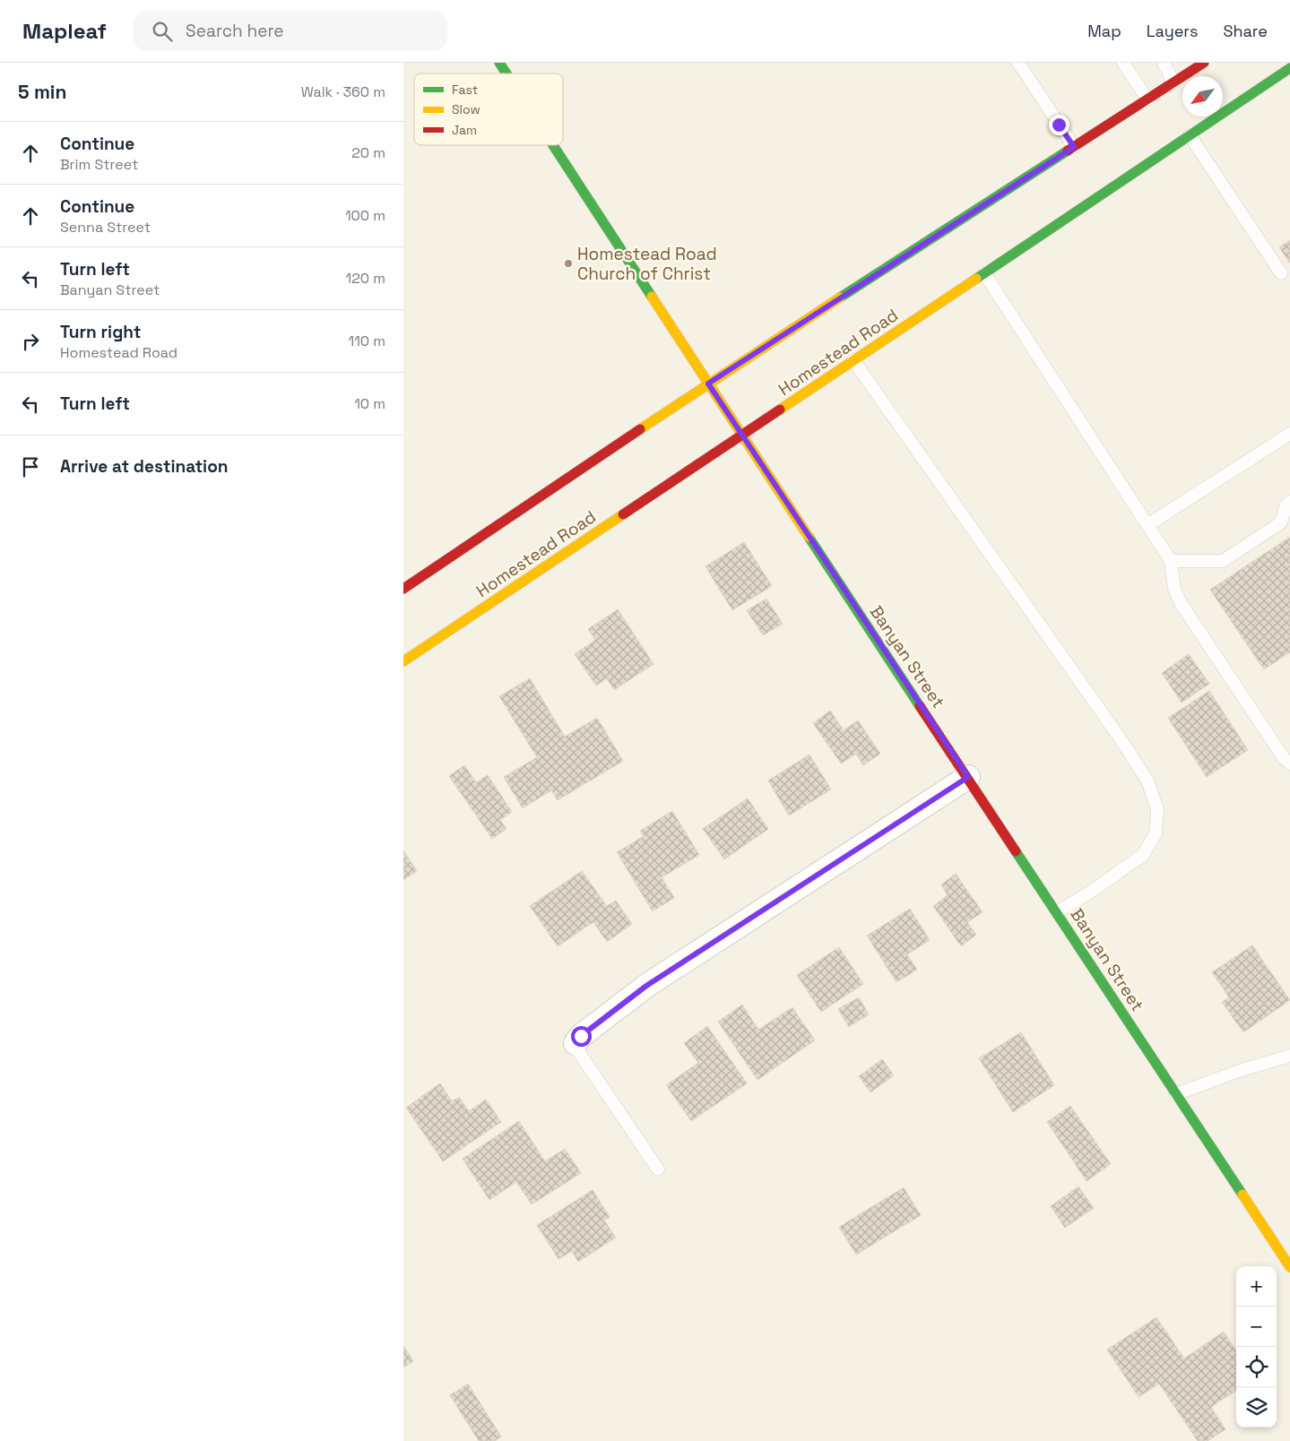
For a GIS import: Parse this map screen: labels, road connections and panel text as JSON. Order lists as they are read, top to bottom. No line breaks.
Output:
{"streets":{"main road":["Homestead Road","Banyan Street"]},"crossings":[["Homestead Road","Banyan Street"]],"places":["Homestead Road Church of Christ"],"legend":["Fast","Slow","Jam"],"north":"bottom left","page":{"header":"Mapleaf","search":"Search here","nav":["Map","Layers","Share"],"heading":["5 min","Walk · 360 m"],"list":[["Continue","Brim Street","20 m"],["Continue","Senna Street","100 m"],["Turn left","Banyan Street","120 m"],["Turn right","Homestead Road","110 m"],["Turn left","10 m"],"Arrive at destination"],"map_buttons":["+","−"]}}
